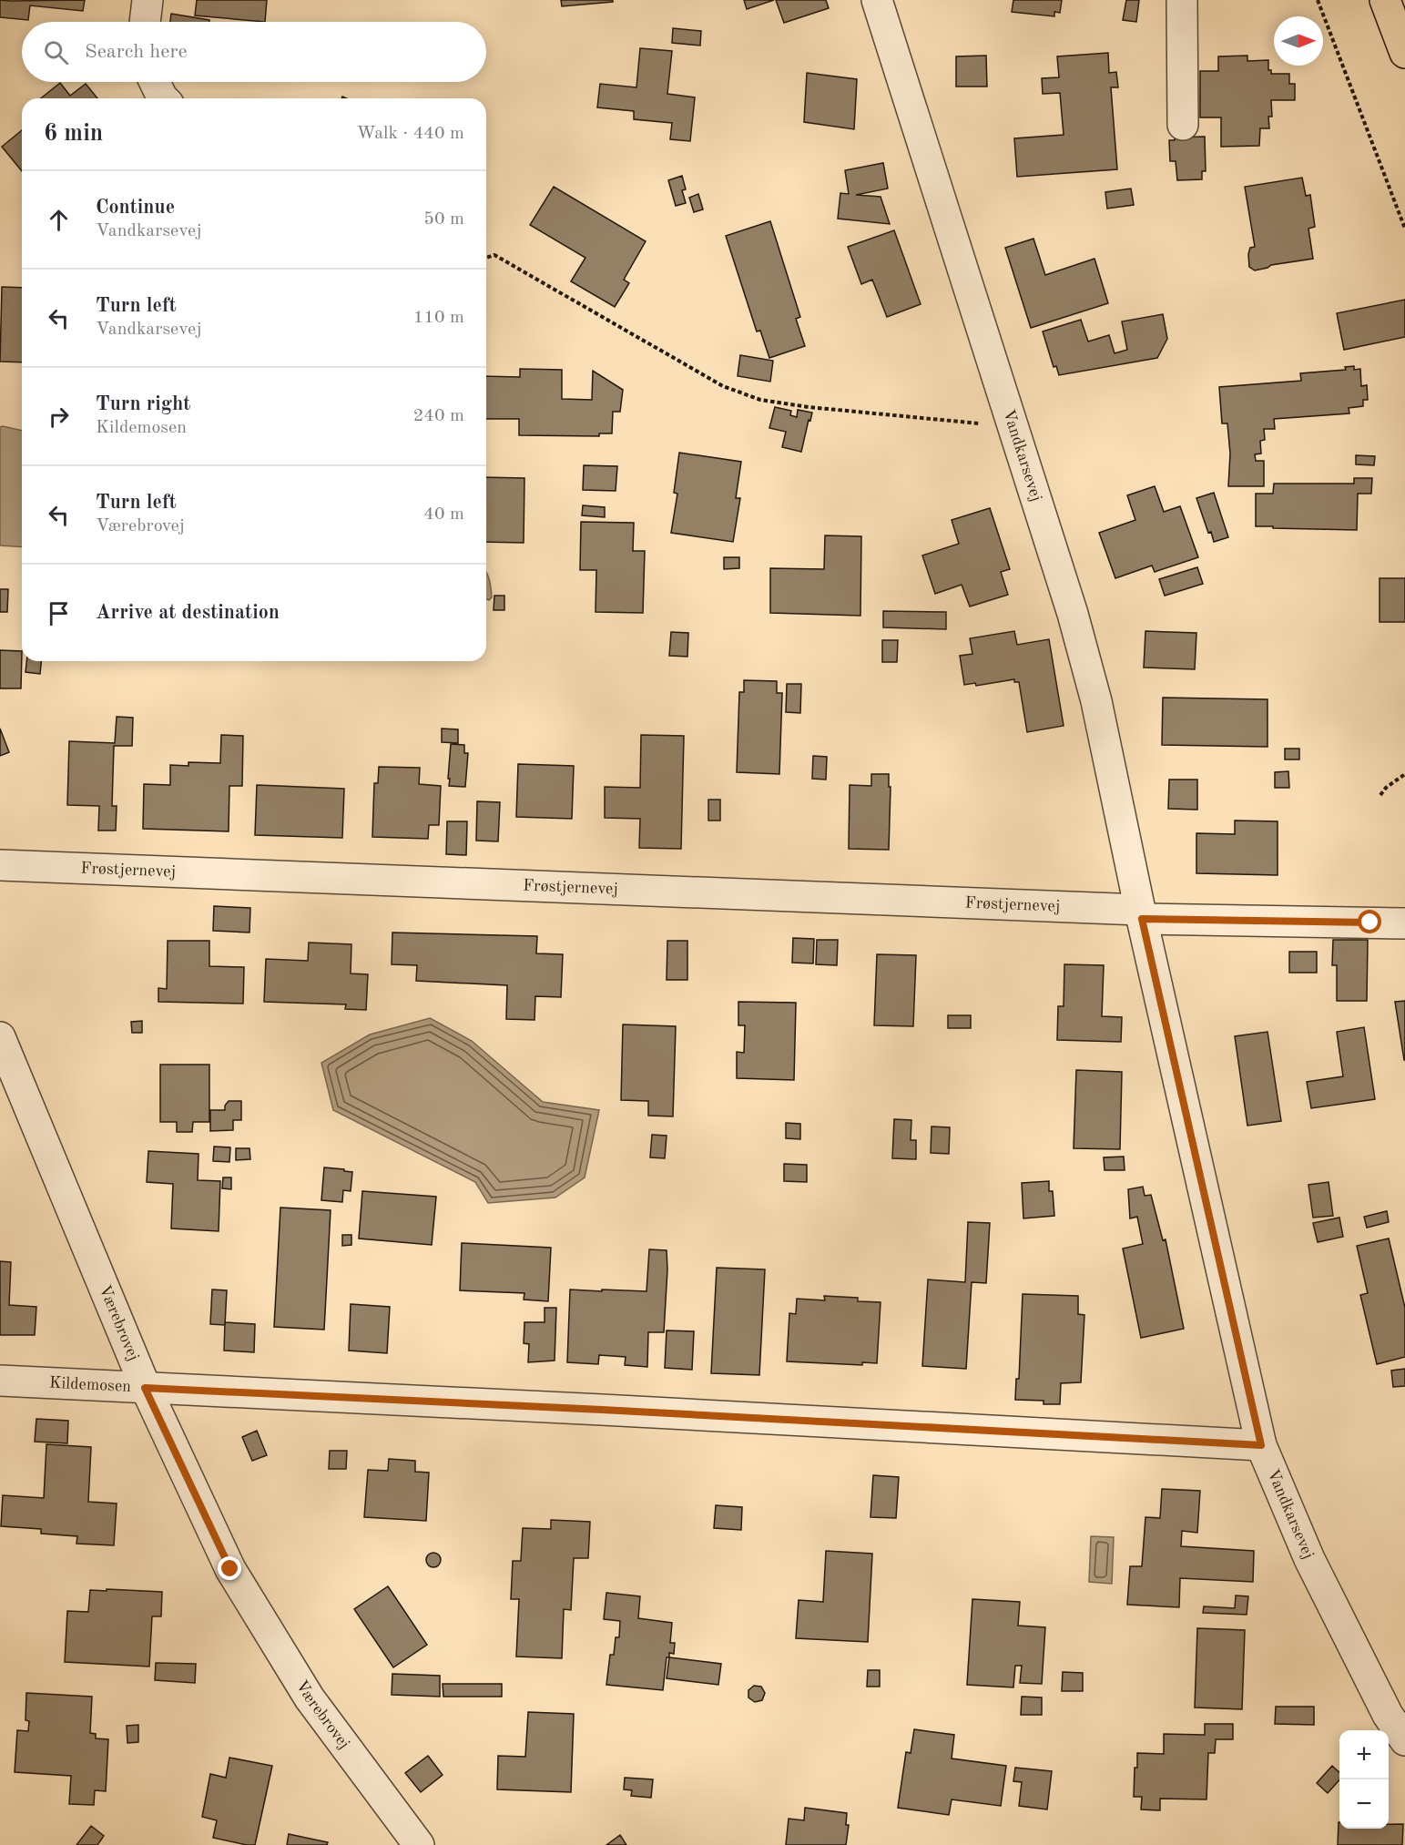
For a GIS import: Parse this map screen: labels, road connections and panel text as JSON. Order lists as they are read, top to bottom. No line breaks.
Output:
{"streets":{"street":["Vandkarsevej","Frøstjernevej","Værebrovej","Kildemosen"]},"crossings":[["Vandkarsevej","Frøstjernevej"],["Vandkarsevej","Kildemosen"],["Værebrovej","Kildemosen"]],"north":"right","page":{"search":"Search here","heading":["6 min","Walk · 440 m"],"list":[["Continue","Vandkarsevej","50 m"],["Turn left","Vandkarsevej","110 m"],["Turn right","Kildemosen","240 m"],["Turn left","Værebrovej","40 m"],"Arrive at destination"],"map_buttons":["+","−"]}}
